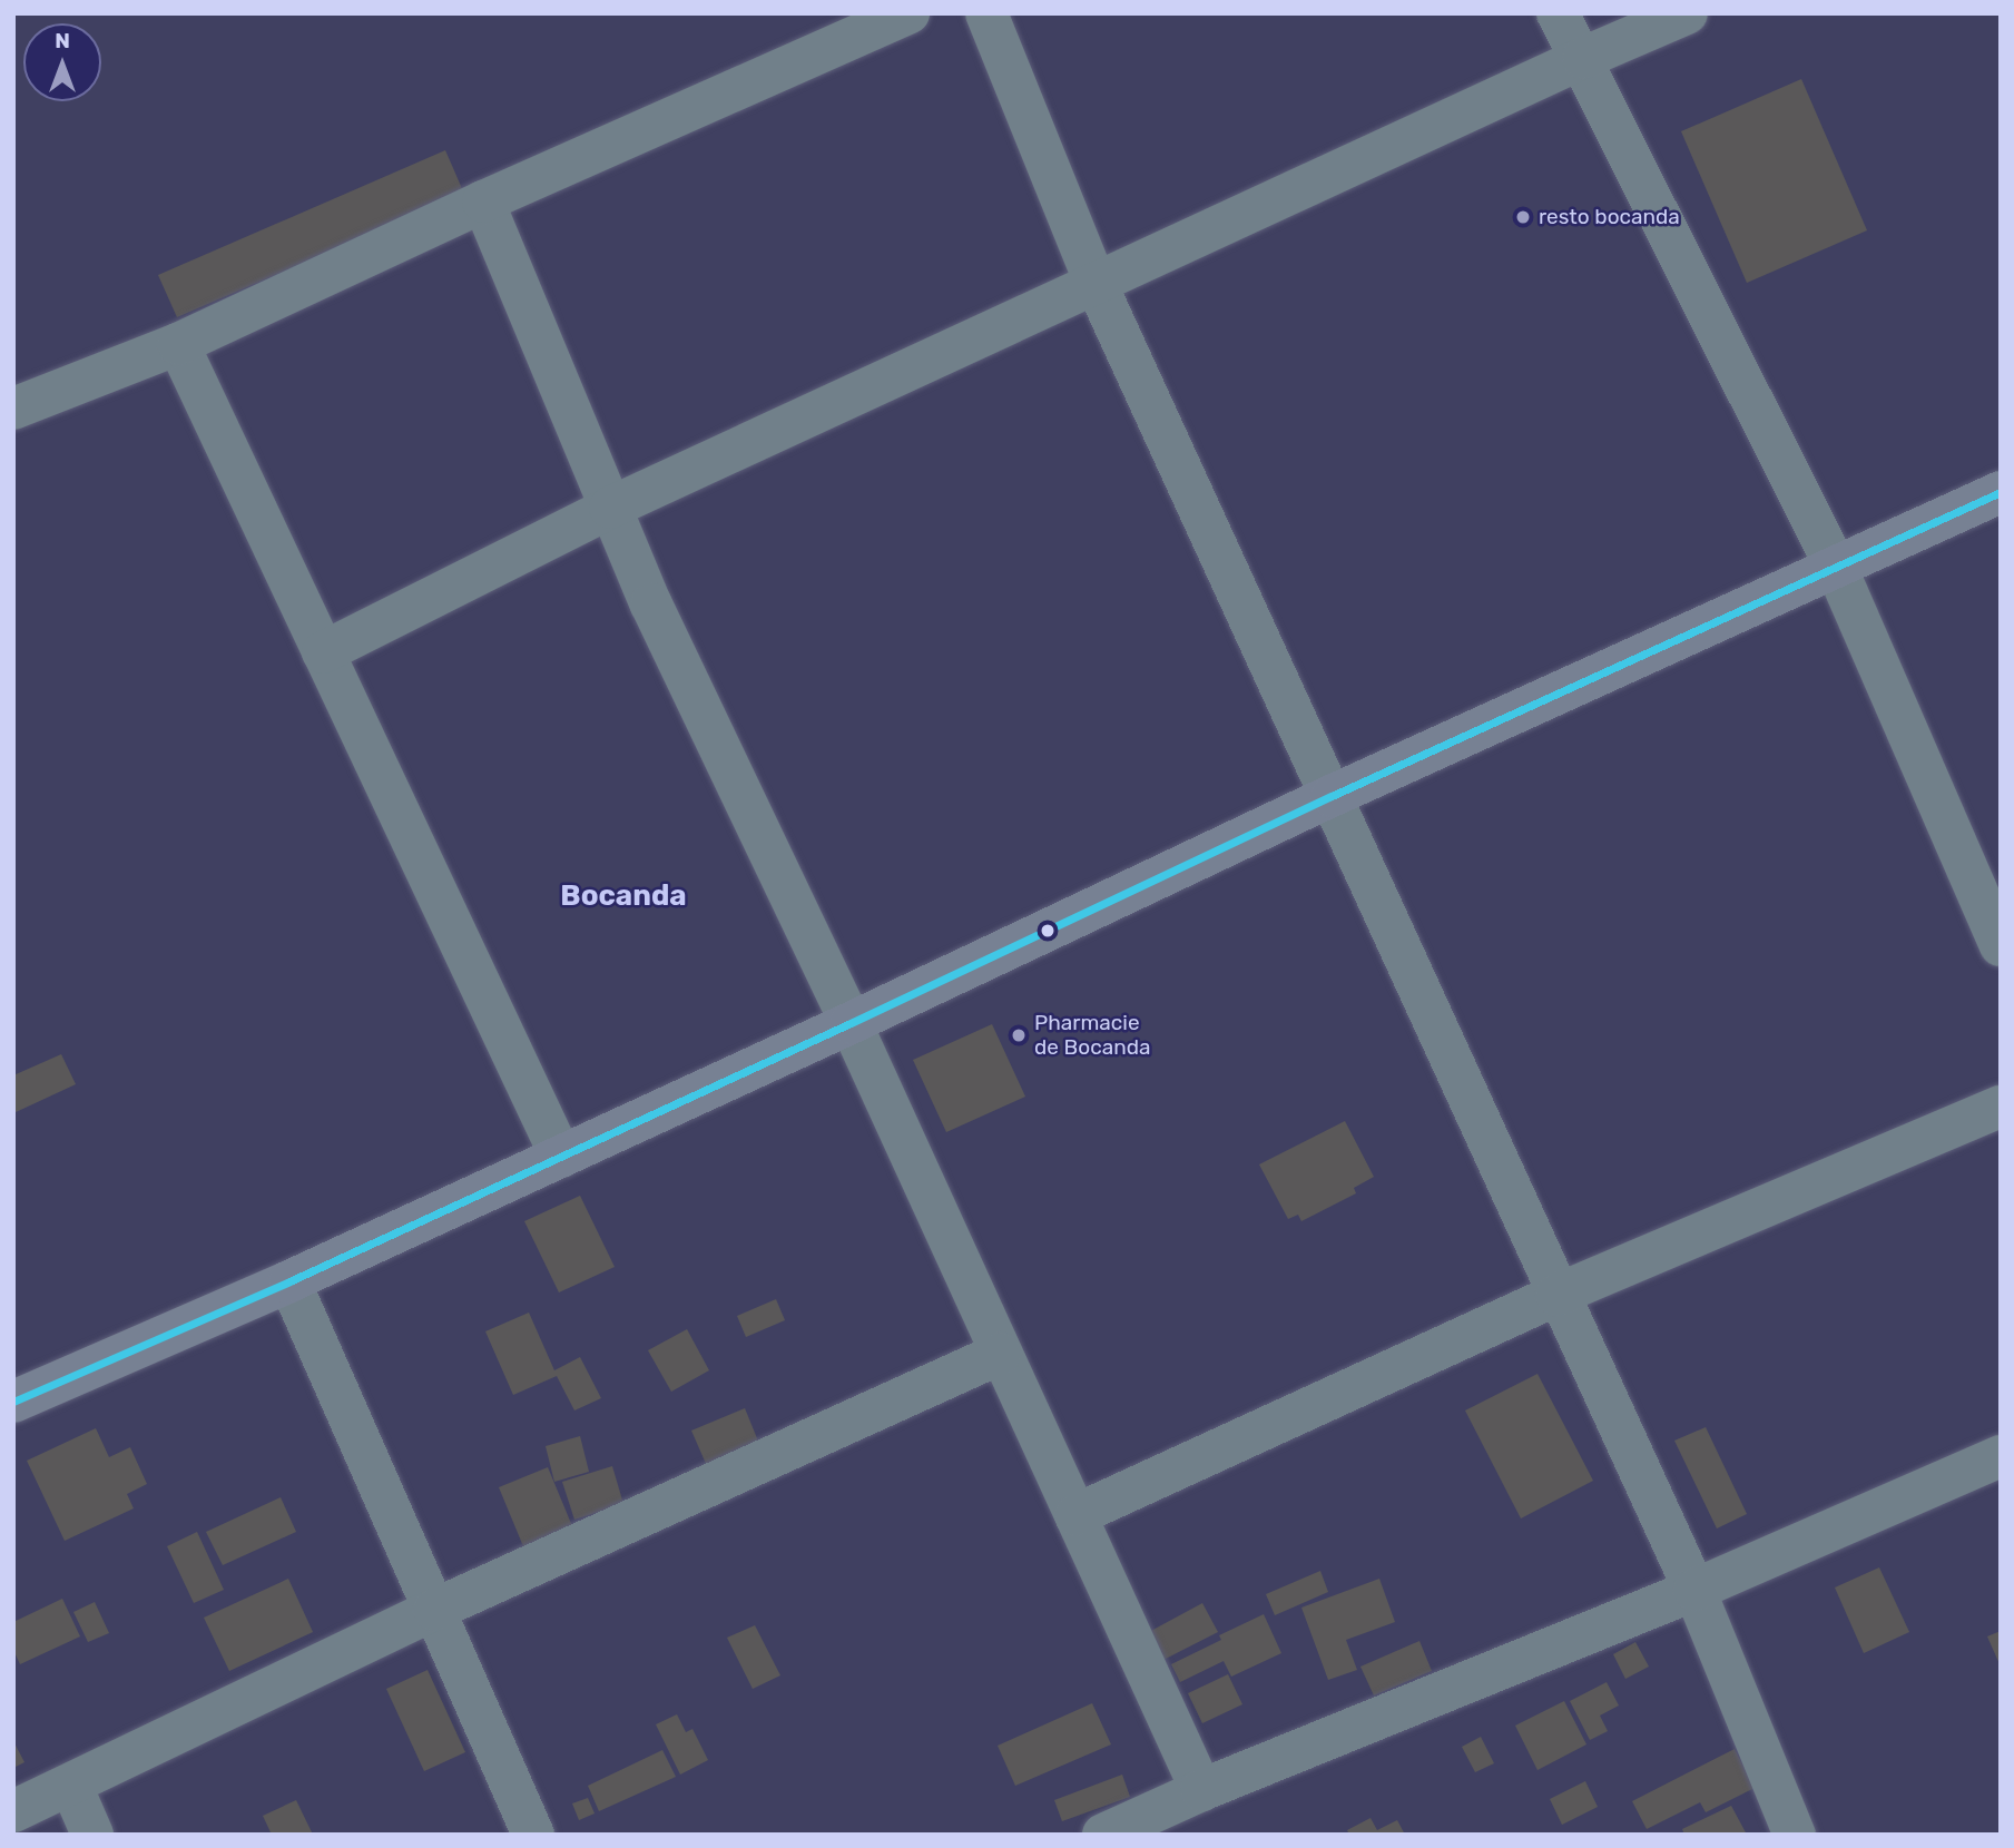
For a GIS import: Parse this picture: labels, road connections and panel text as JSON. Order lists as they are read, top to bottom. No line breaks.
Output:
{"districts":["Bocanda"],"places":["resto bocanda","Pharmacie de Bocanda"],"north":"top"}
